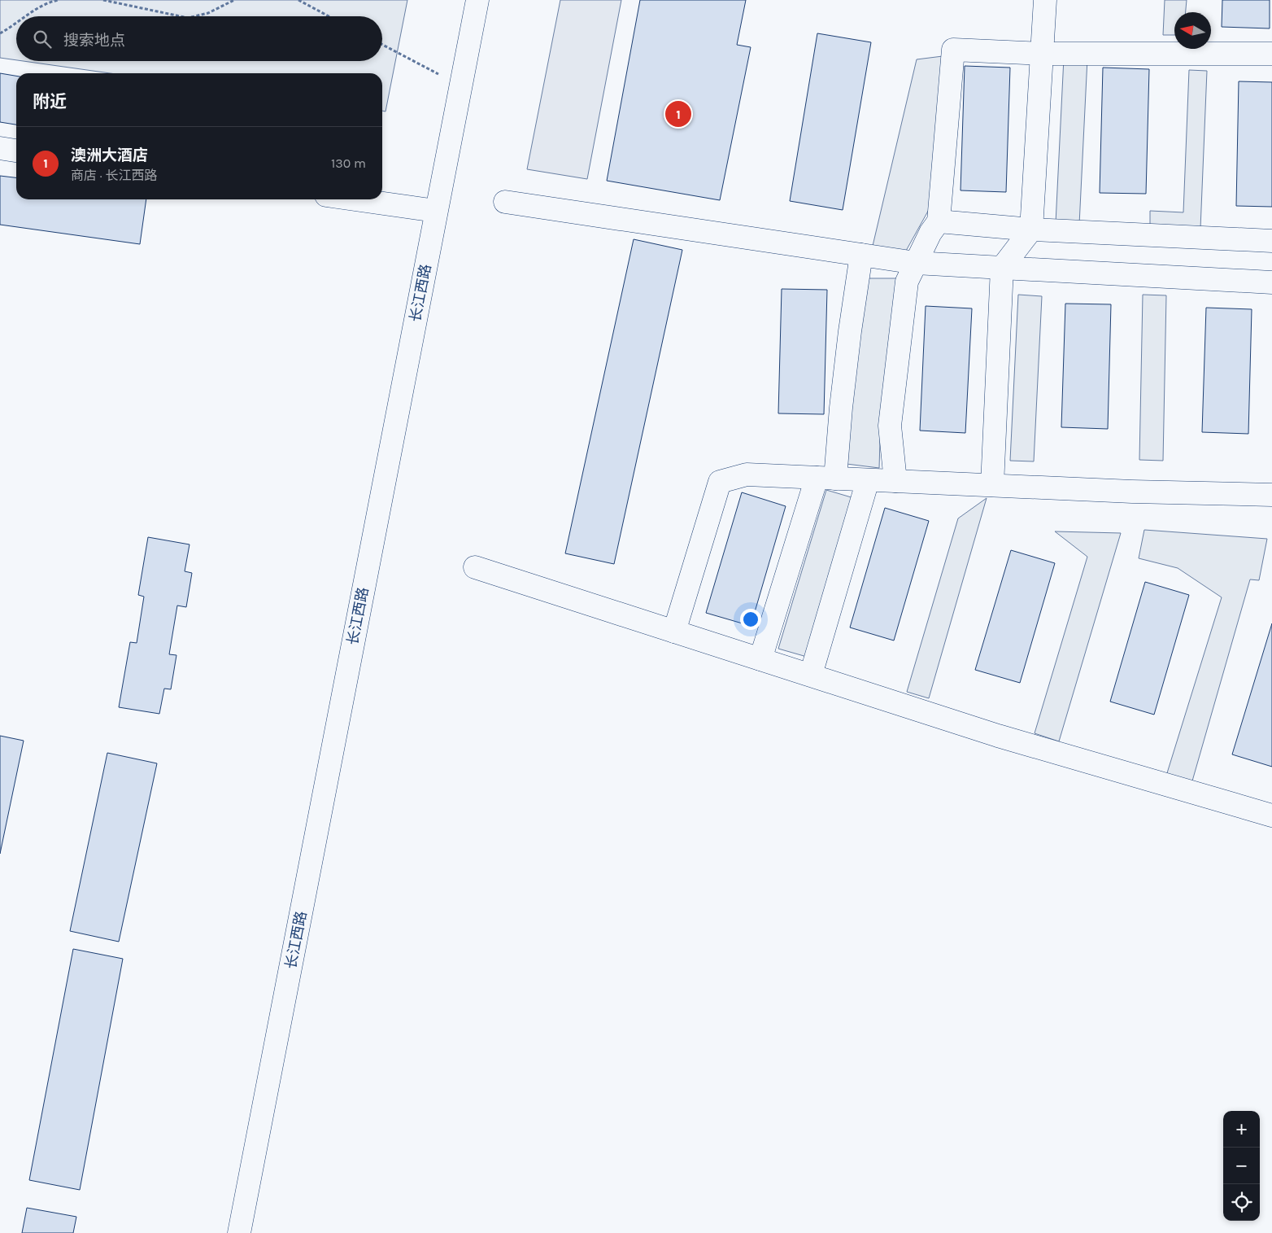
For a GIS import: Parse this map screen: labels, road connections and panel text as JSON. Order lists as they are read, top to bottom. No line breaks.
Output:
{"streets":{"street":["长江西路"]},"north":"left","page":{"search":"搜索地点","heading":"附近","pins":"1","list":[{"mark":"1","name":"澳洲大酒店","note":"商店 · 长江西路","value":"130 m"}],"map_buttons":["+","−"]}}
